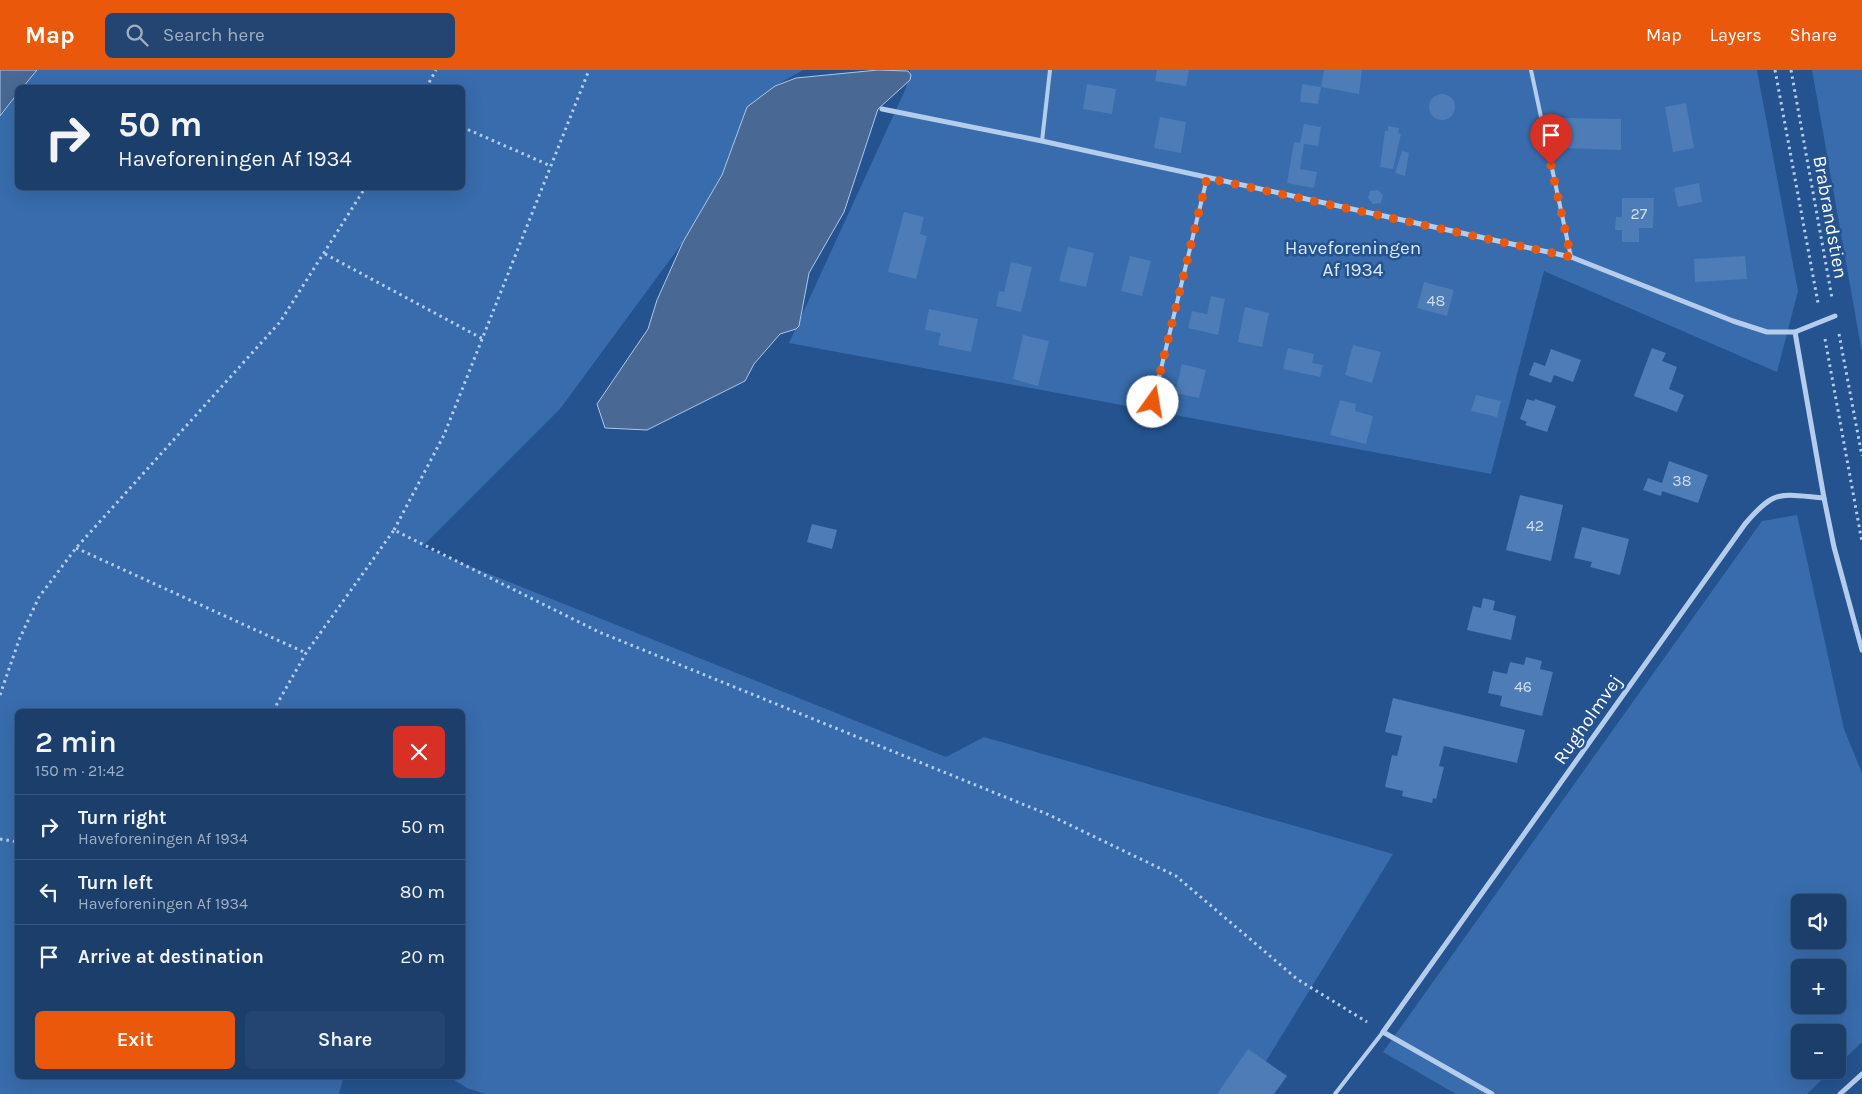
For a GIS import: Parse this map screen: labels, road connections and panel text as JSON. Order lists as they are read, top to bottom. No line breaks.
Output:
{"streets":{"street":["Rugholmvej"],"path":["Brabrandstien"]},"parks":["Haveforeningen Af 1934"],"house_numbers":["27","48","38","42","46"],"page":{"header":"Map","search":"Search here","nav":["Map","Layers","Share"],"turn":["50 m","Haveforeningen Af 1934"],"heading":["2 min","150 m · 21:42"],"list":[{"name":"Turn right","note":"Haveforeningen Af 1934","value":"50 m"},{"name":"Turn left","note":"Haveforeningen Af 1934","value":"80 m"},{"name":"Arrive at destination","value":"20 m"}],"map_buttons":["+","−"],"buttons":["Exit","Share"]}}
